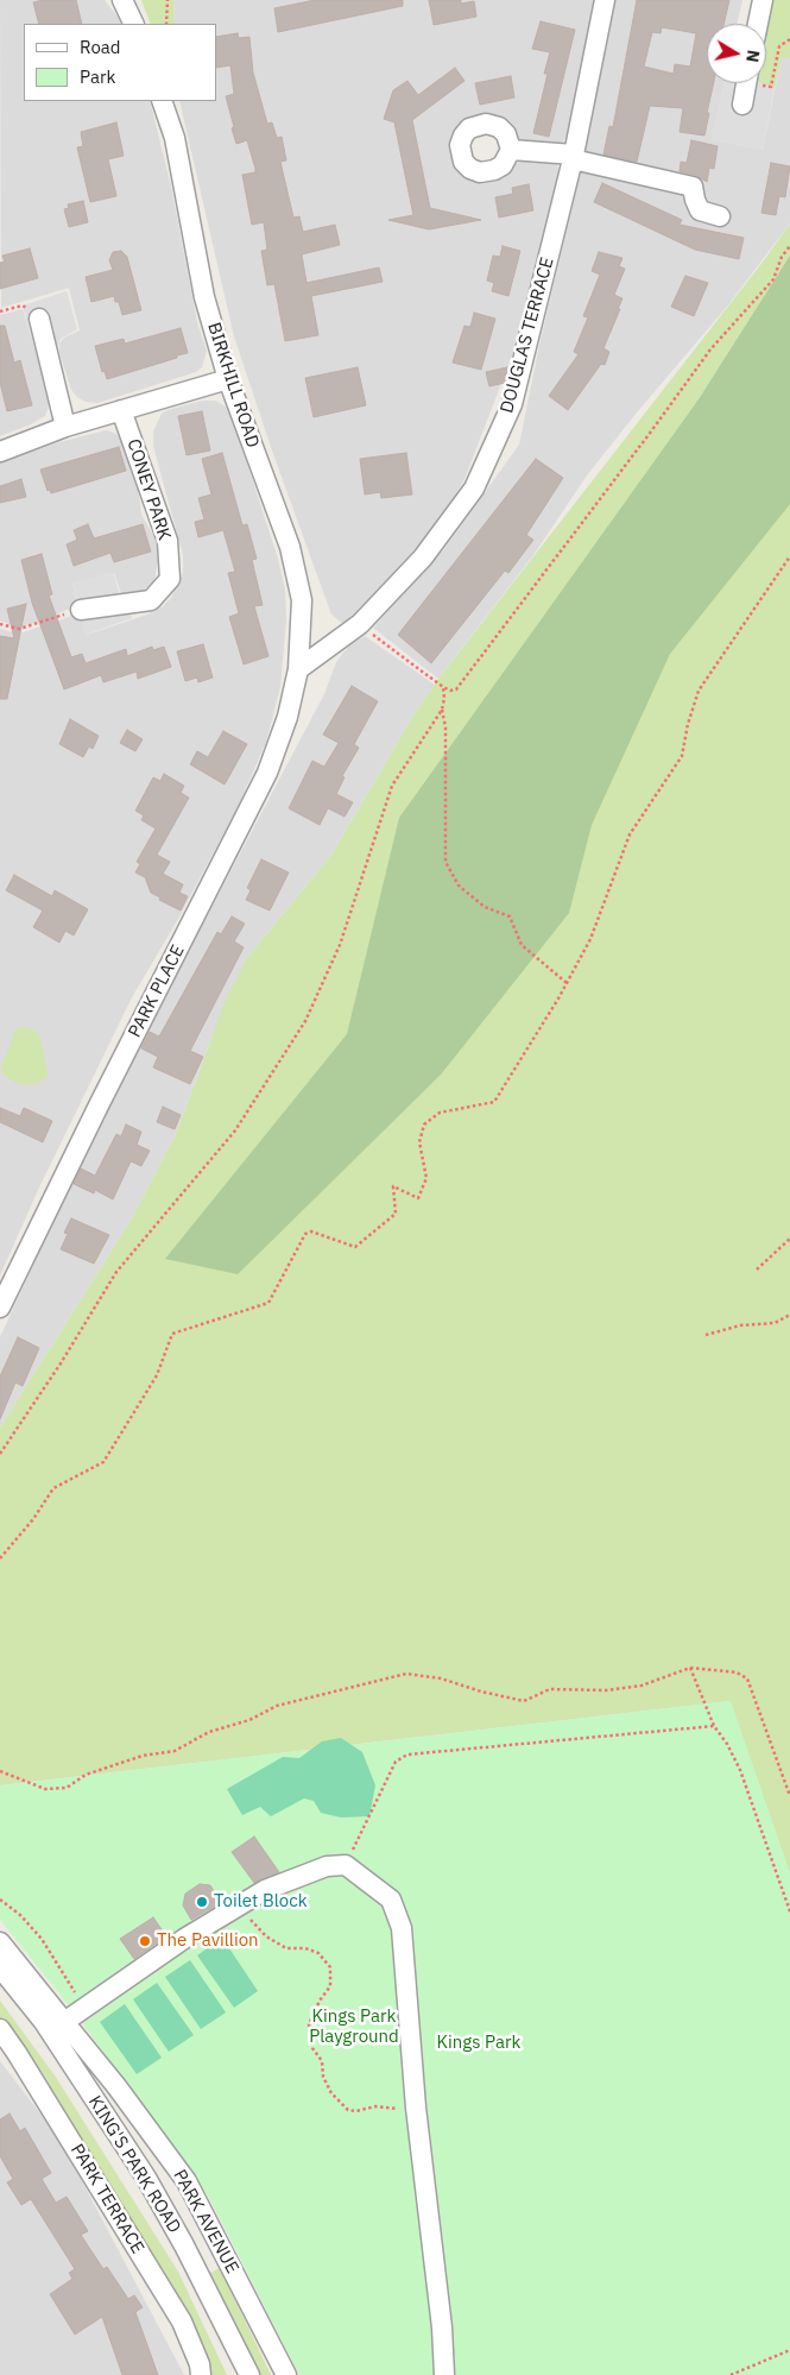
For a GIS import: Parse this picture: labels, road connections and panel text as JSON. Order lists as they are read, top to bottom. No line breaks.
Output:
{"streets":{"street":["DOUGLAS TERRACE","BIRKHILL ROAD","CONEY PARK","PARK PLACE","KING'S PARK ROAD","PARK TERRACE","PARK AVENUE"]},"crossings":[["DOUGLAS TERRACE","BIRKHILL ROAD"],["DOUGLAS TERRACE","PARK PLACE"],["BIRKHILL ROAD","PARK PLACE"],["KING'S PARK ROAD","PARK AVENUE"]],"parks":["Kings Park Playground","Kings Park"],"places":["Toilet Block","The Pavillion"],"legend":["Road","Park"],"north":"right"}
